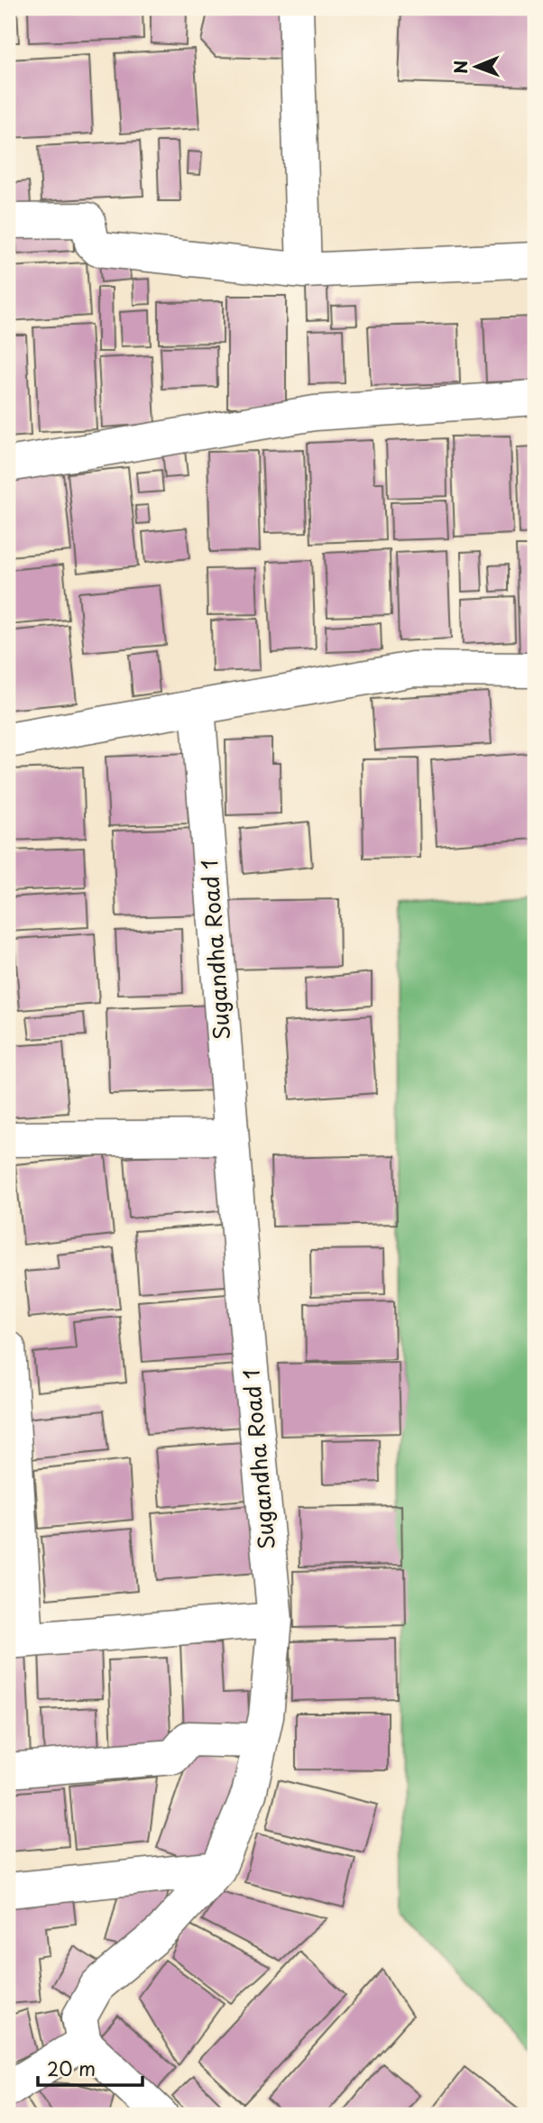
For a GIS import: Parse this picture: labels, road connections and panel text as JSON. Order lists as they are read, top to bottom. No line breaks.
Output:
{"streets":{"street":["Sugandha Road 1"]},"scale_bar":"20 m","north":"left"}
